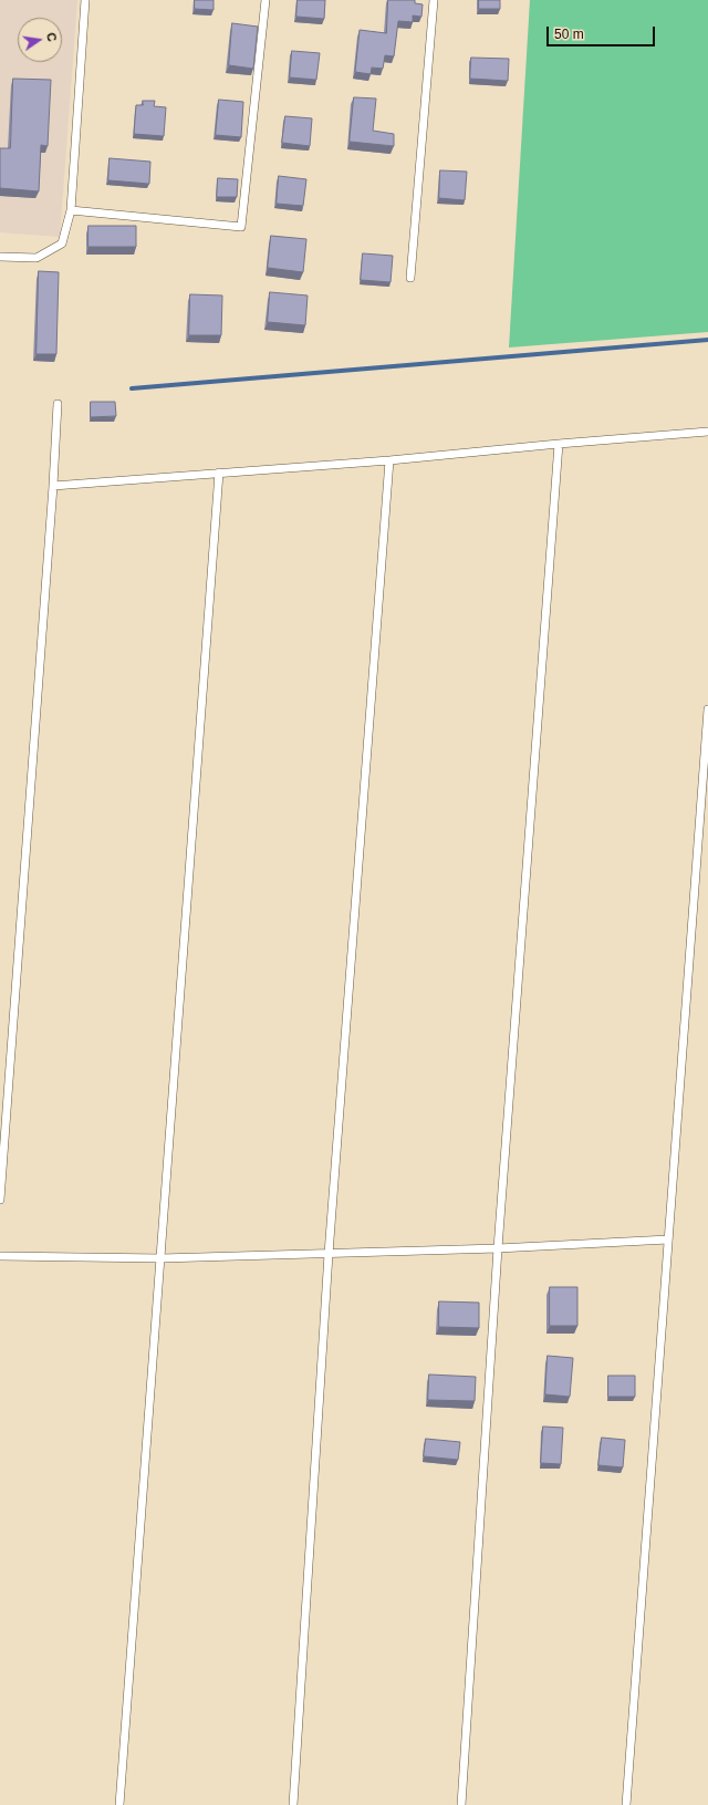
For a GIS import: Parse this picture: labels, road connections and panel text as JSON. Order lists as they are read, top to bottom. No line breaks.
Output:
{"scale_bar":"50 m","north":"right"}
